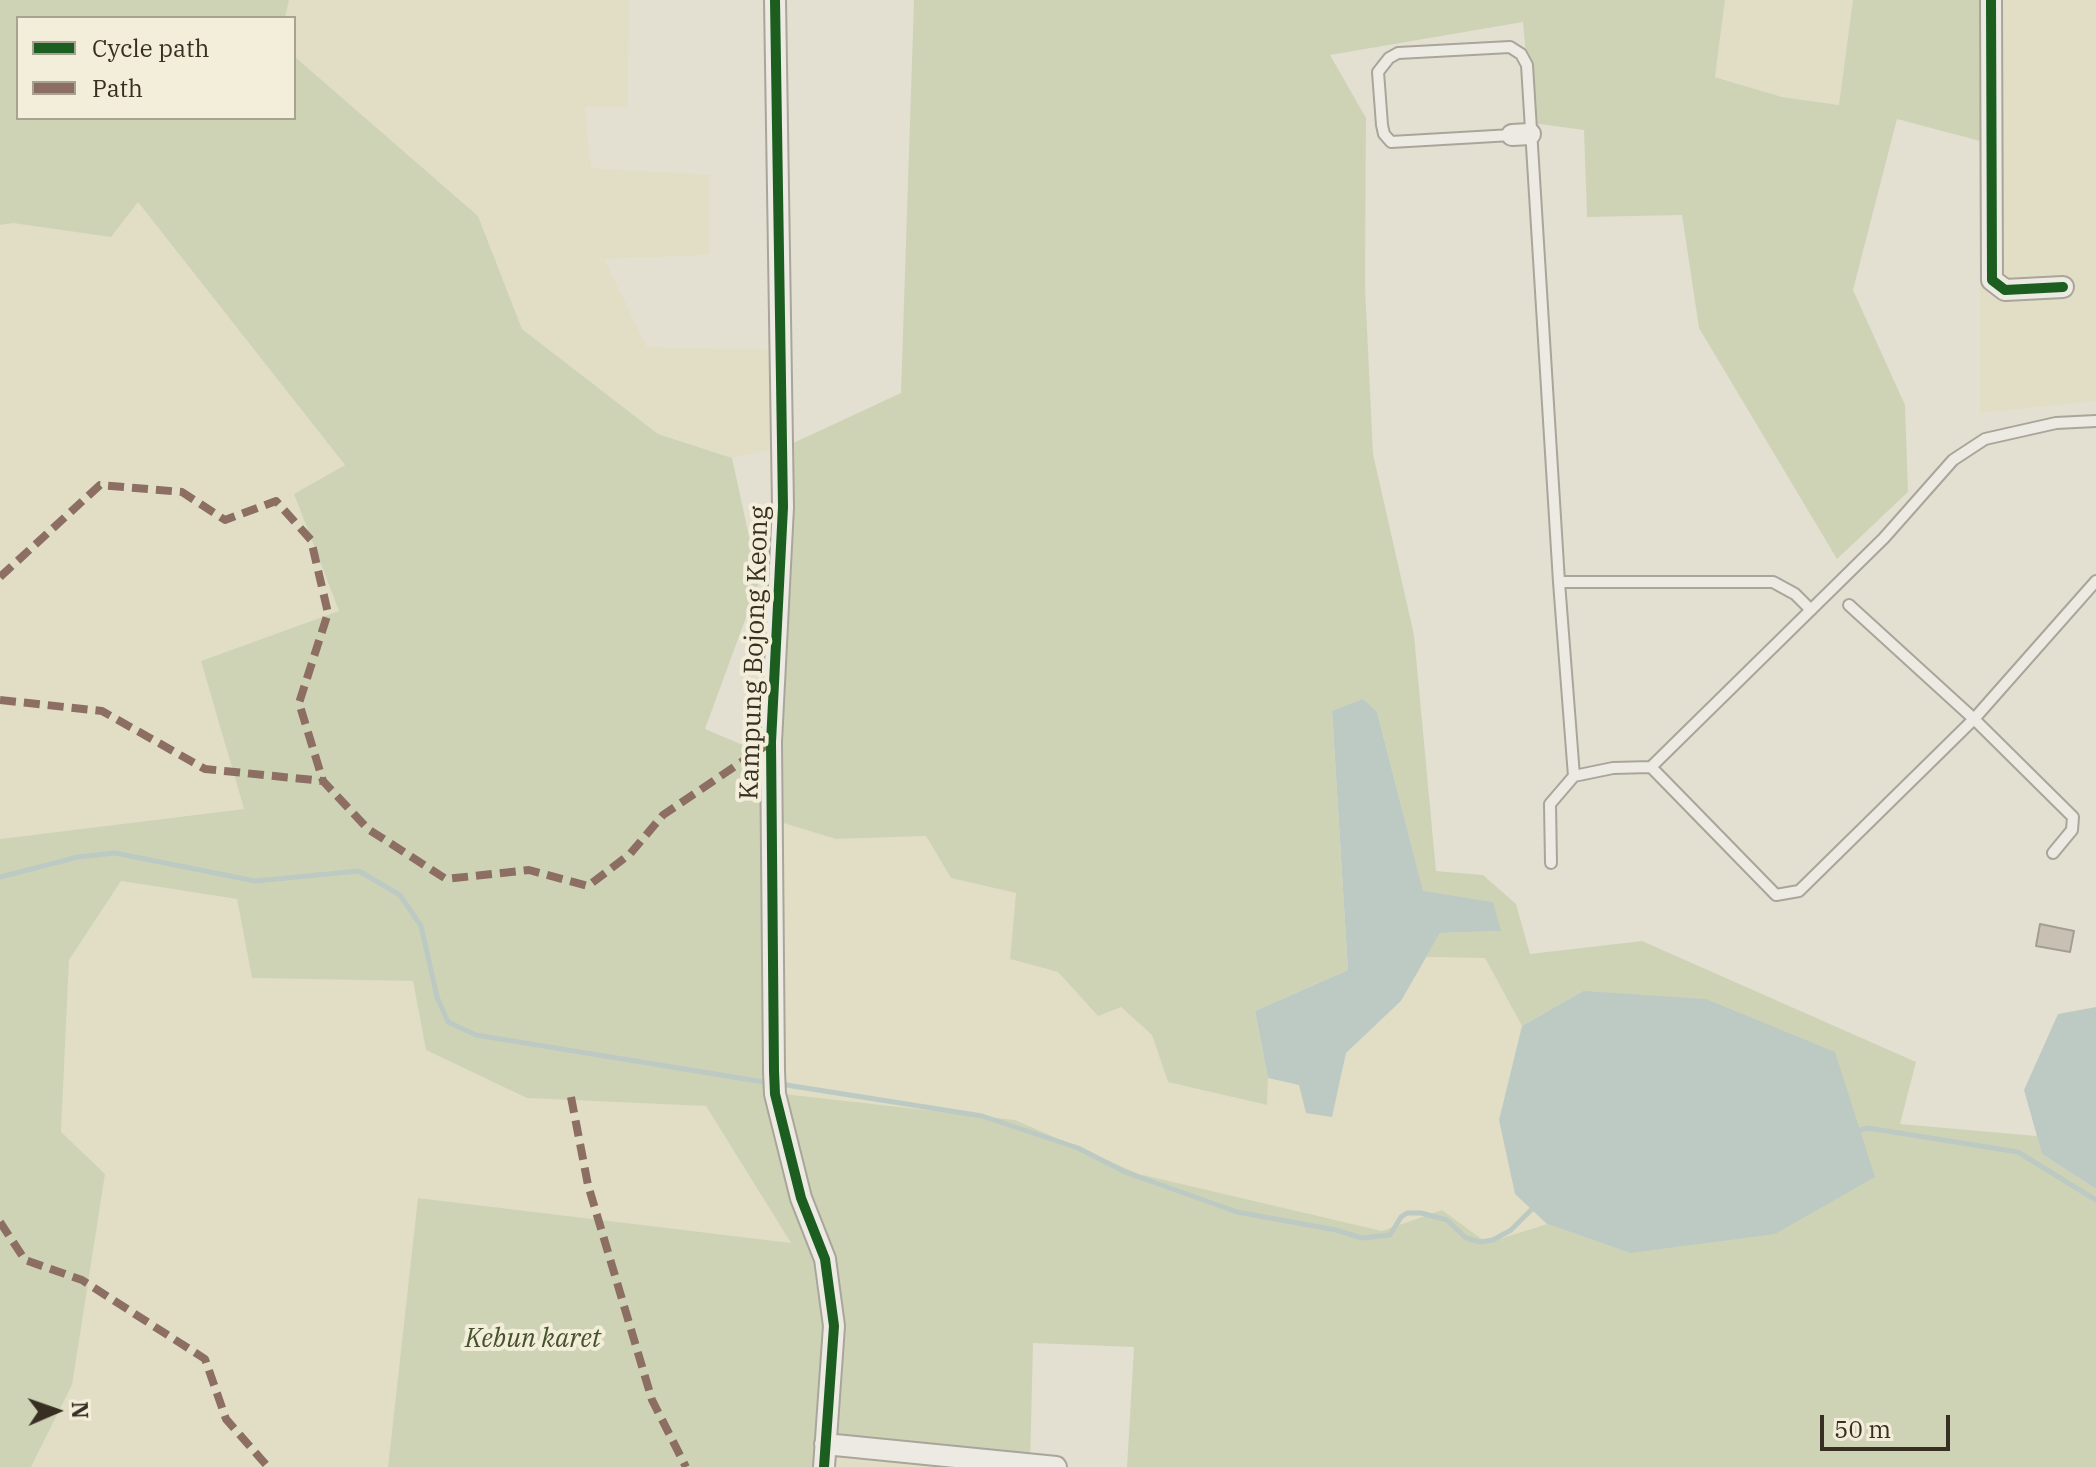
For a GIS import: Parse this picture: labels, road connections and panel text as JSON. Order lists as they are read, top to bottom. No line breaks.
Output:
{"streets":{"street":["Kampung Bojong Keong"]},"parks":["Kebun karet"],"legend":["Cycle path","Path"],"scale_bar":"50 m","north":"right"}
